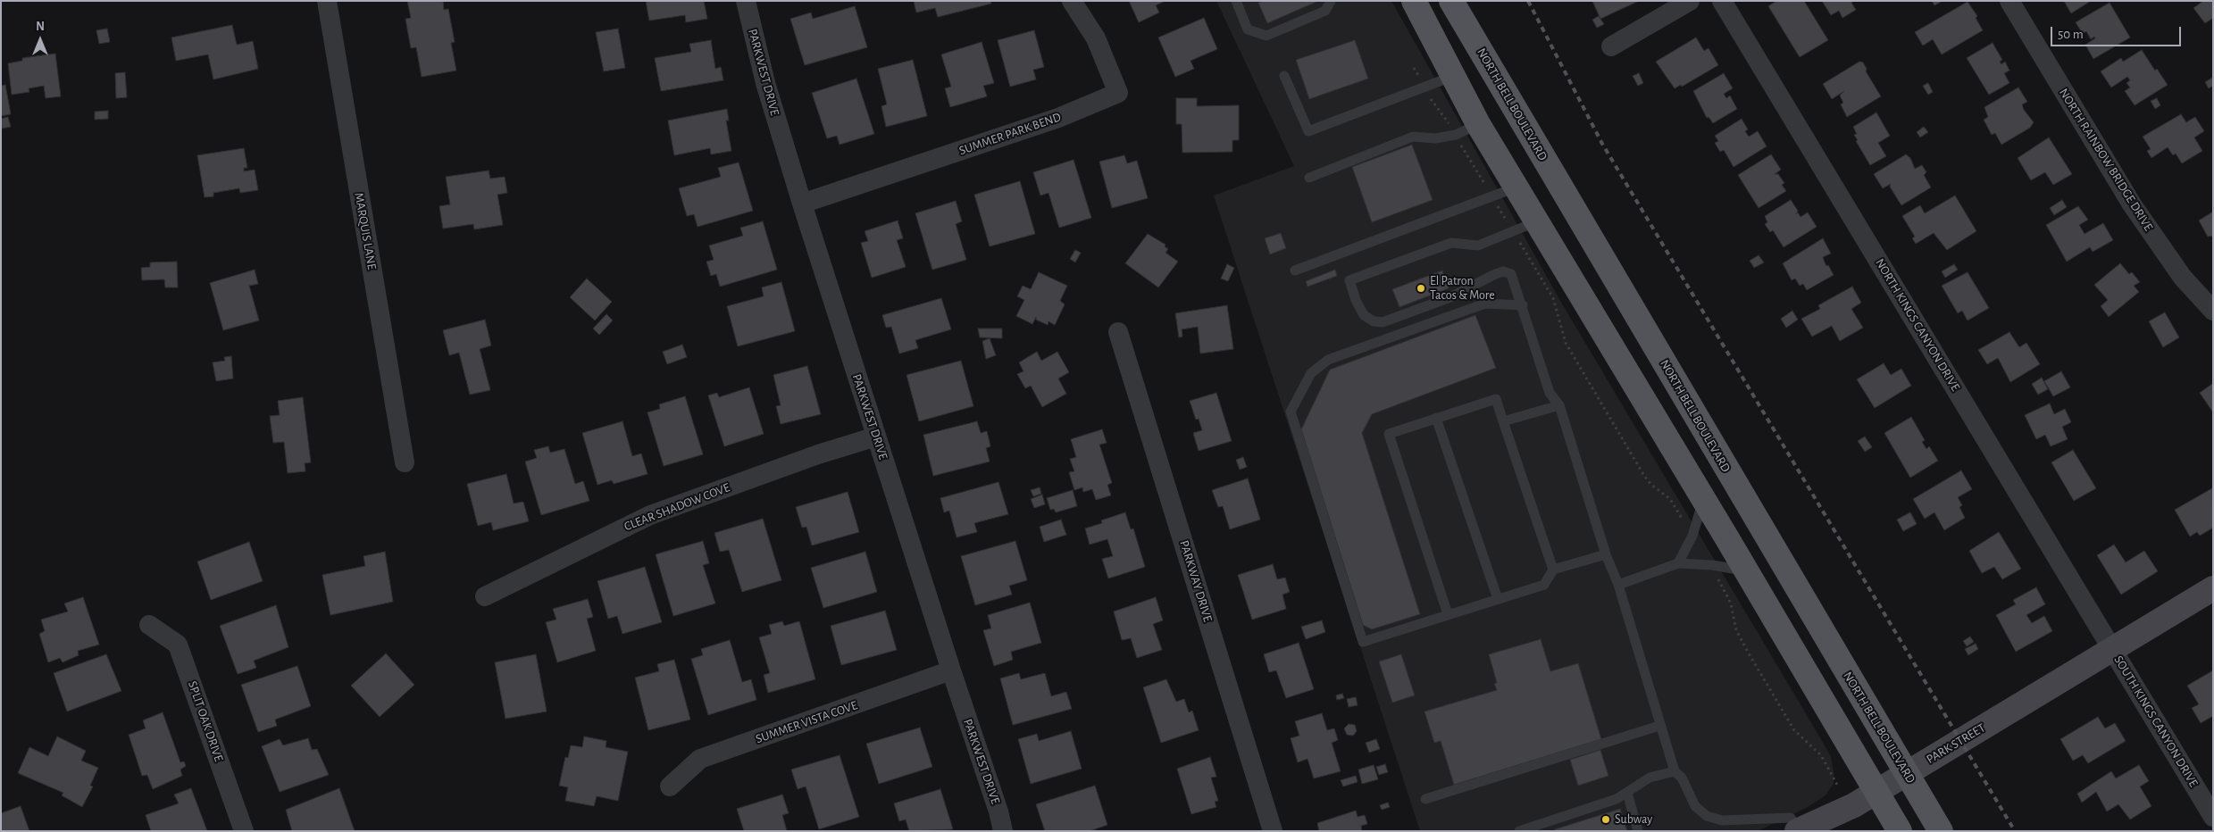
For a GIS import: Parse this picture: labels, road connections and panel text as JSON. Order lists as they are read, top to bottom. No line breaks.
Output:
{"streets":{"main road":["NORTH BELL BOULEVARD"],"street":["PARKWEST DRIVE","SUMMER PARK BEND","NORTH RAINBOW BRIDGE DRIVE","MARQUIS LANE","NORTH KINGS CANYON DRIVE","CLEAR SHADOW COVE","PARKWAY DRIVE","SPLIT OAK DRIVE","SOUTH KINGS CANYON DRIVE","SUMMER VISTA COVE","PARK STREET"]},"crossings":[["PARKWEST DRIVE","SUMMER PARK BEND"],["PARKWEST DRIVE","CLEAR SHADOW COVE"],["PARKWEST DRIVE","SUMMER VISTA COVE"],["NORTH BELL BOULEVARD","PARK STREET"],["NORTH KINGS CANYON DRIVE","SOUTH KINGS CANYON DRIVE"],["NORTH KINGS CANYON DRIVE","PARK STREET"],["SOUTH KINGS CANYON DRIVE","PARK STREET"]],"places":["El Patron Tacos & More","Subway"],"scale_bar":"50 m","north":"top"}
